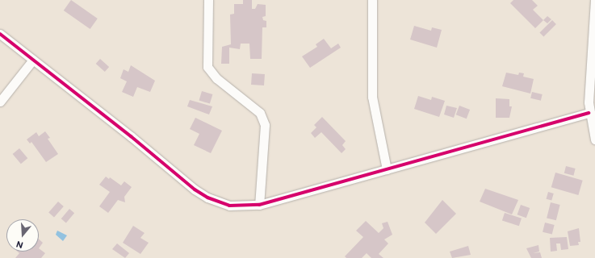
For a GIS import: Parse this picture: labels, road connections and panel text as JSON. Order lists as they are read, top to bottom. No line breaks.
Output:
{"north":"bottom"}
